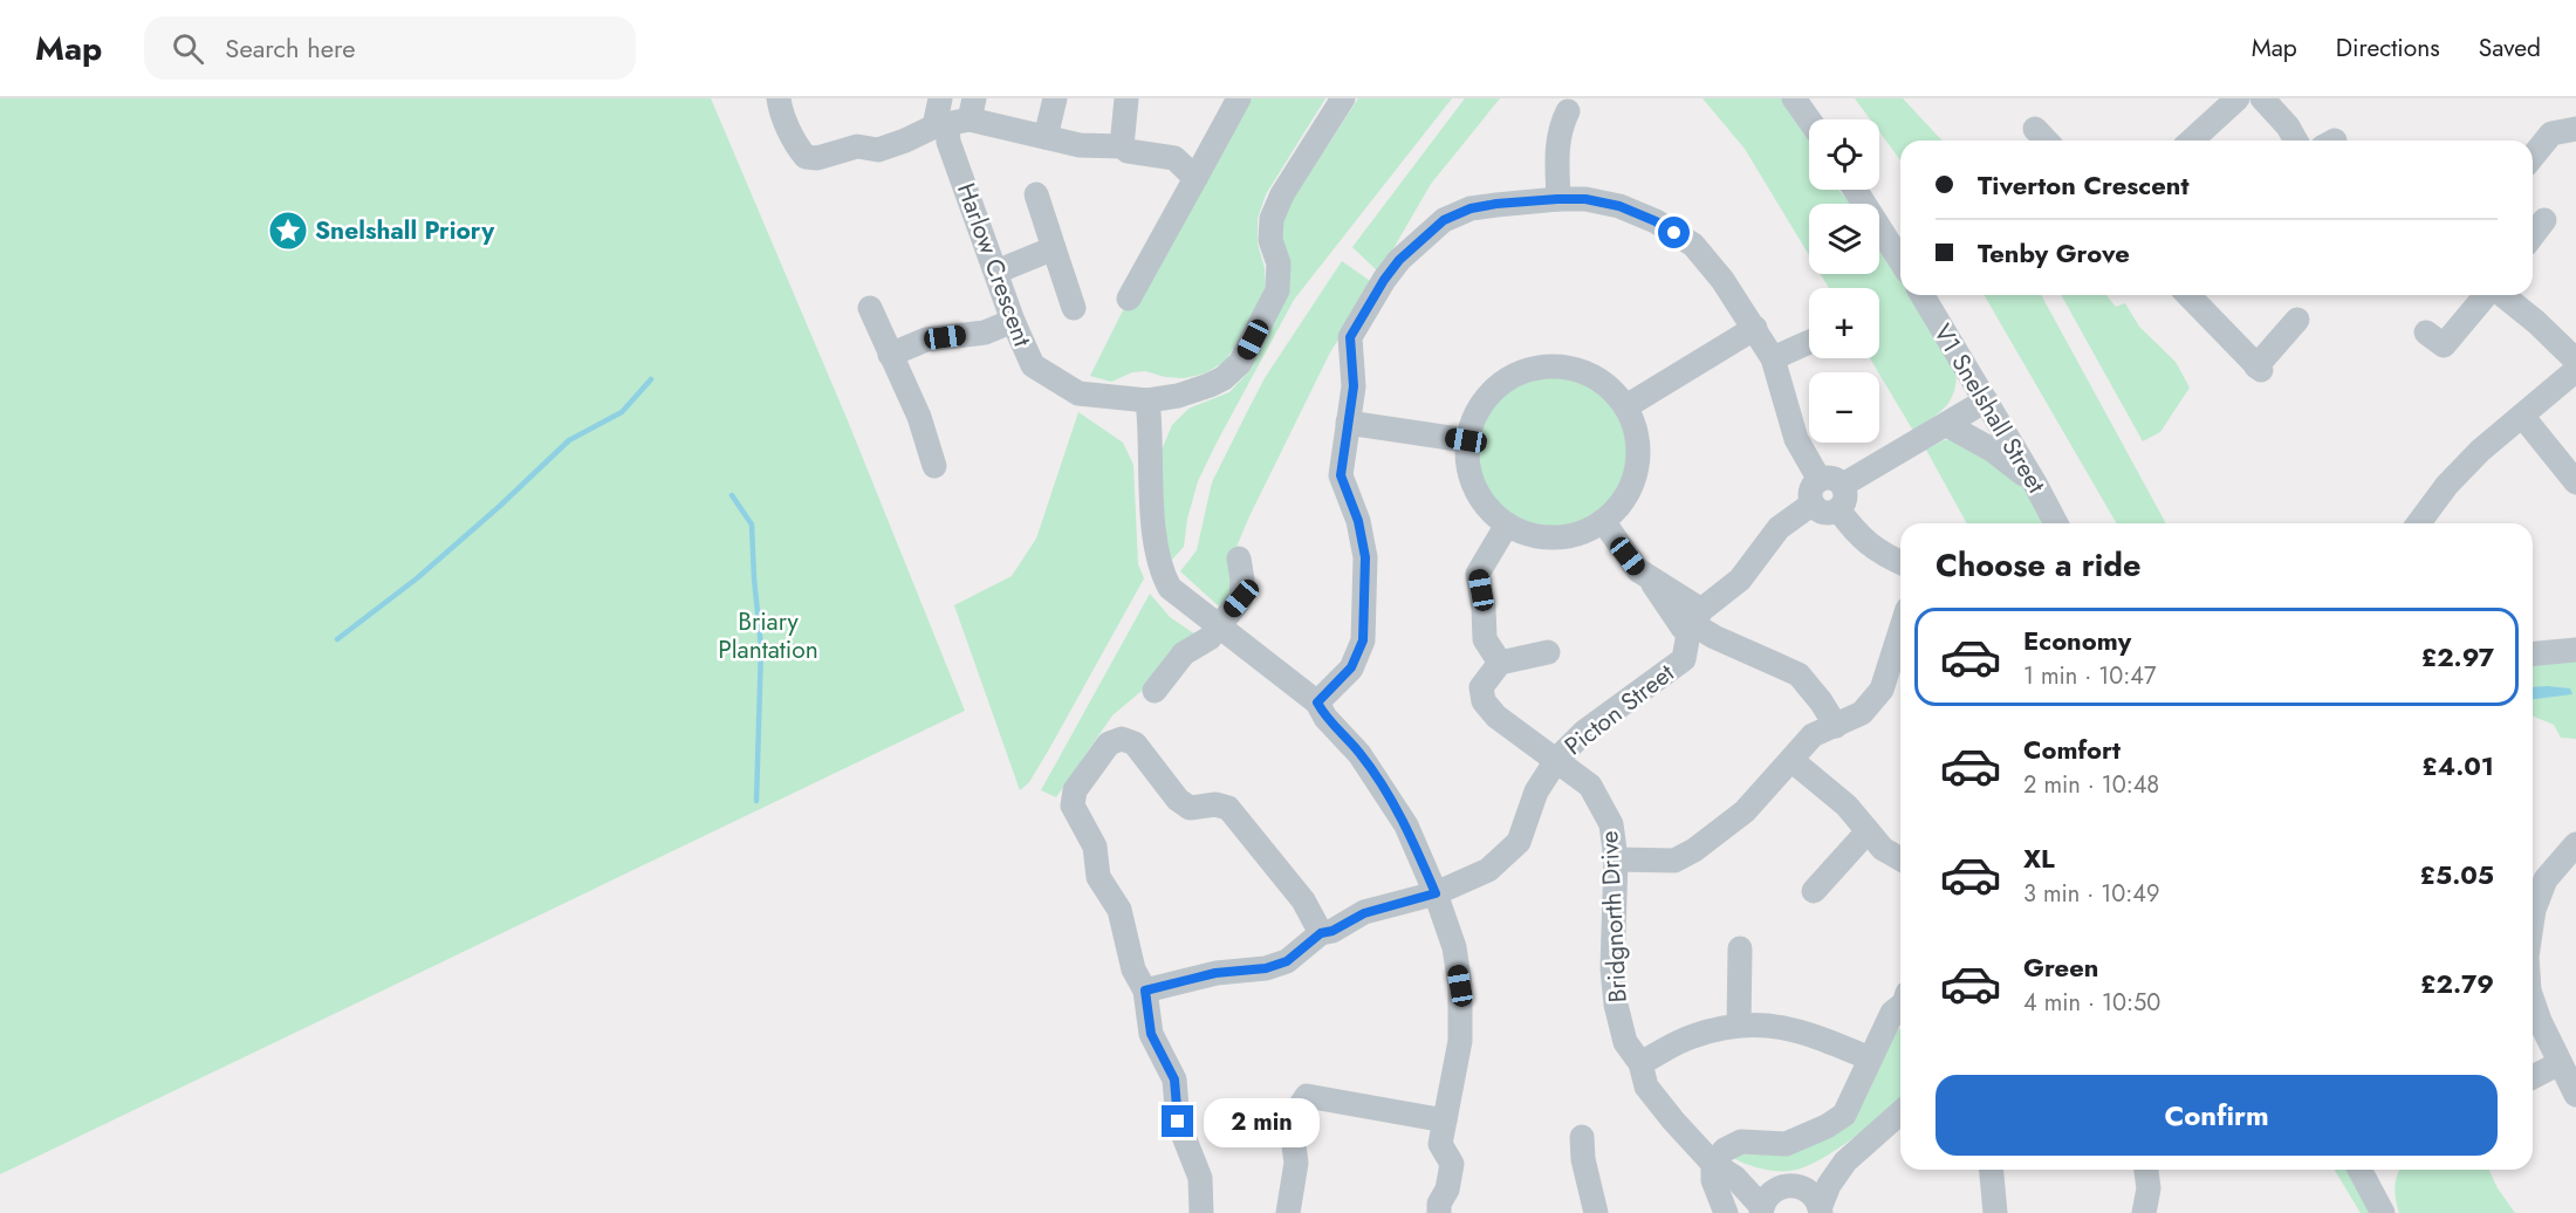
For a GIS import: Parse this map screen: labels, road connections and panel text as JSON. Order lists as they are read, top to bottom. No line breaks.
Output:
{"streets":{"street":["Harlow Crescent","V1 Snelshall Street","Picton Street","Bridgnorth Drive"]},"crossings":[["Picton Street","Bridgnorth Drive"]],"parks":["Briary Plantation"],"places":{"place":["Snelshall Priory"]},"page":{"header":"Map","search":"Search here","nav":["Map","Directions","Saved"],"map_buttons":["+","−"],"banner":["Tiverton Crescent","Tenby Grove"],"heading":"Choose a ride","list":[{"name":"Economy","note":"1 min · 10:47","value":"£2.97"},{"name":"Comfort","note":"2 min · 10:48","value":"£4.01"},{"name":"XL","note":"3 min · 10:49","value":"£5.05"},{"name":"Green","note":"4 min · 10:50","value":"£2.79"}],"buttons":"Confirm","bubble":"2 min"}}
